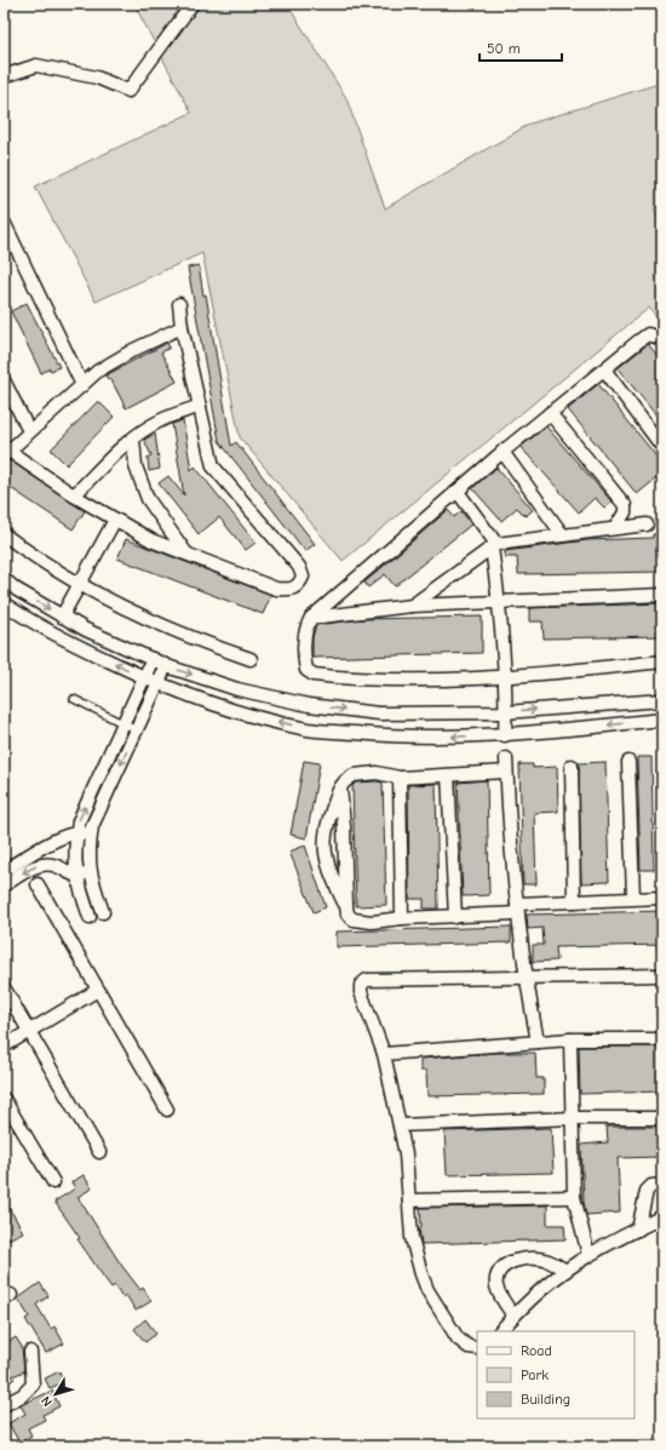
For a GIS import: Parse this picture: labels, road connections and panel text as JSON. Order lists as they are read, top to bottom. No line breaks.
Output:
{"legend":["Road","Park","Building"],"scale_bar":"50 m","north":"bottom left"}
